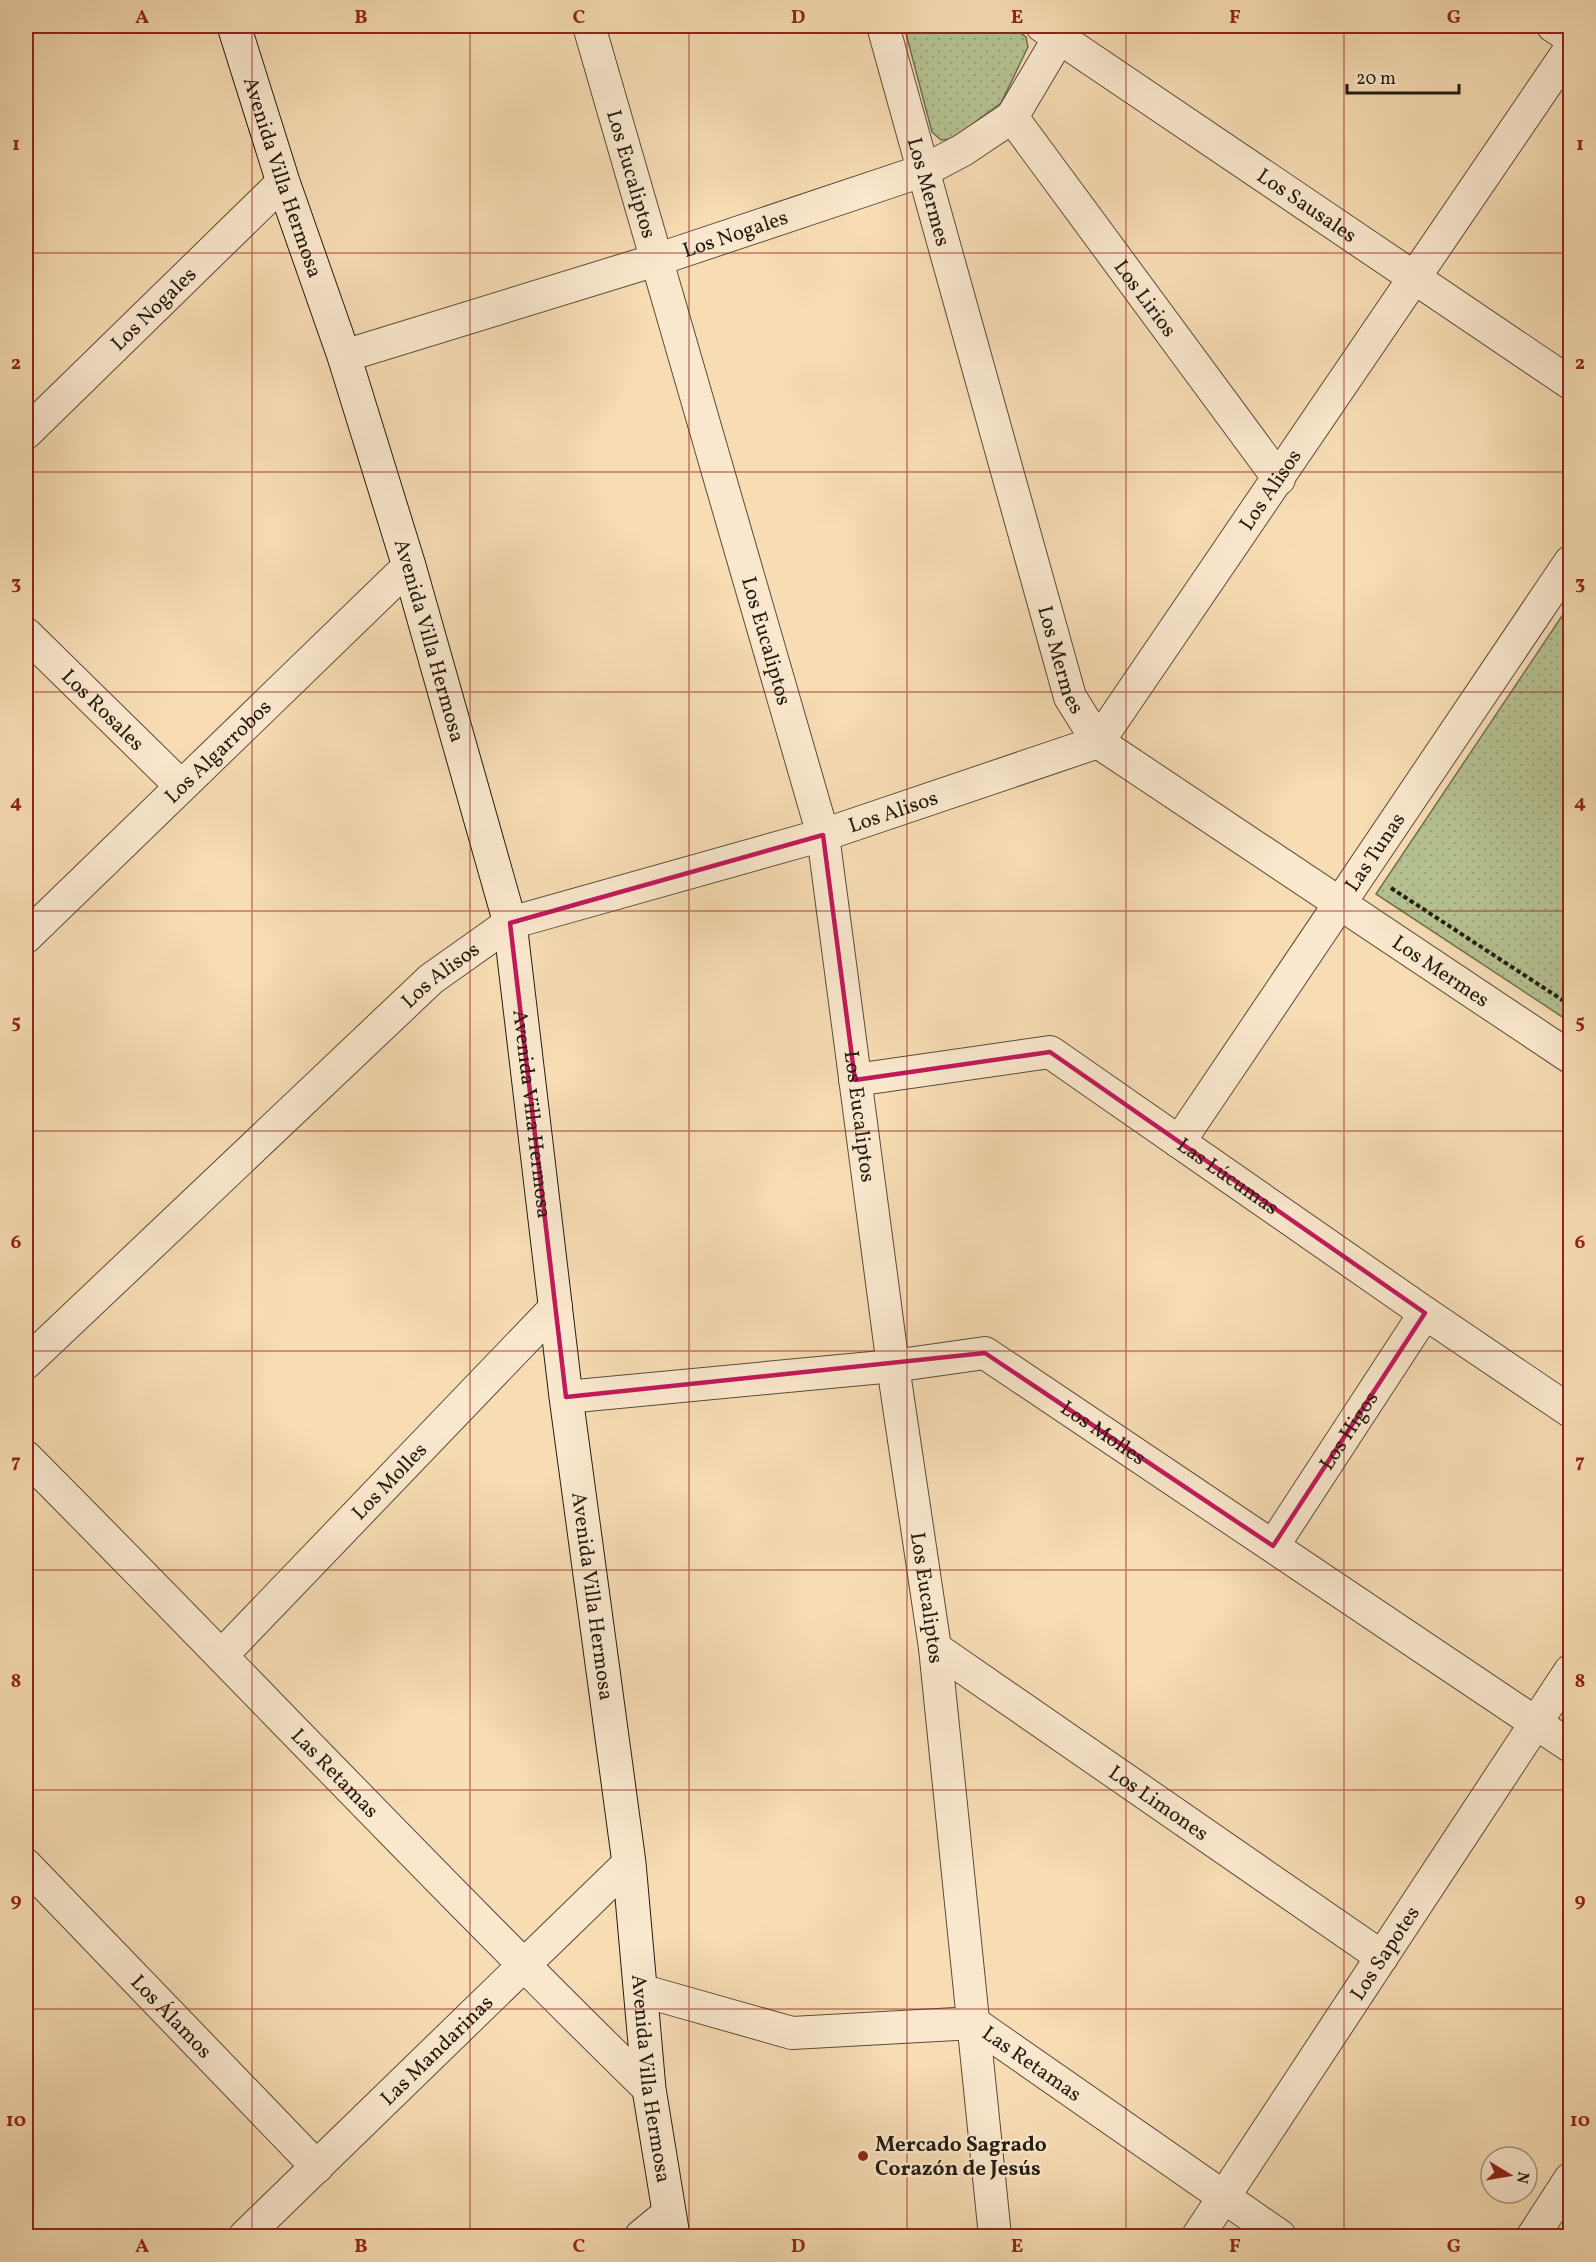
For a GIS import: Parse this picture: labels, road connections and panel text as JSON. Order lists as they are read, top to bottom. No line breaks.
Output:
{"streets":{"main road":["Avenida Villa Hermosa"],"street":["Los Eucaliptos","Los Mermes","Los Sausales","Los Nogales","Los Lirios","Los Alisos","Los Rosales","Los Algarrobos","Las Tunas","Las Lúcumas","Los Higos","Los Molles","Las Retamas","Los Limones","Los Sapotes","Los Álamos","Las Mandarinas"]},"crossings":[["Los Eucaliptos","Los Nogales"],["Los Eucaliptos","Los Alisos"],["Los Eucaliptos","Las Lúcumas"],["Los Eucaliptos","Los Molles"],["Los Eucaliptos","Las Retamas"],["Los Eucaliptos","Los Limones"],["Avenida Villa Hermosa","Los Nogales"],["Avenida Villa Hermosa","Los Alisos"],["Avenida Villa Hermosa","Los Algarrobos"],["Avenida Villa Hermosa","Los Molles"],["Avenida Villa Hermosa","Las Retamas"],["Avenida Villa Hermosa","Las Mandarinas"],["Los Mermes","Los Nogales"],["Los Mermes","Los Alisos"],["Los Mermes","Las Tunas"],["Los Sausales","Los Nogales"],["Los Sausales","Los Alisos"],["Los Nogales","Los Lirios"],["Los Lirios","Los Alisos"],["Los Rosales","Los Algarrobos"],["Las Tunas","Las Lúcumas"],["Las Lúcumas","Los Higos"],["Los Higos","Los Molles"],["Los Molles","Las Retamas"],["Los Molles","Los Sapotes"],["Las Retamas","Los Sapotes"],["Las Retamas","Las Mandarinas"],["Los Limones","Los Sapotes"],["Los Álamos","Las Mandarinas"]],"places":["Mercado Sagrado Corazón de Jesús"],"scale_bar":"20 m","north":"right","grid":{"columns":["A","B","C","D","E","F","G"],"rows":["1","2","3","4","5","6","7","8","9","10"]}}
